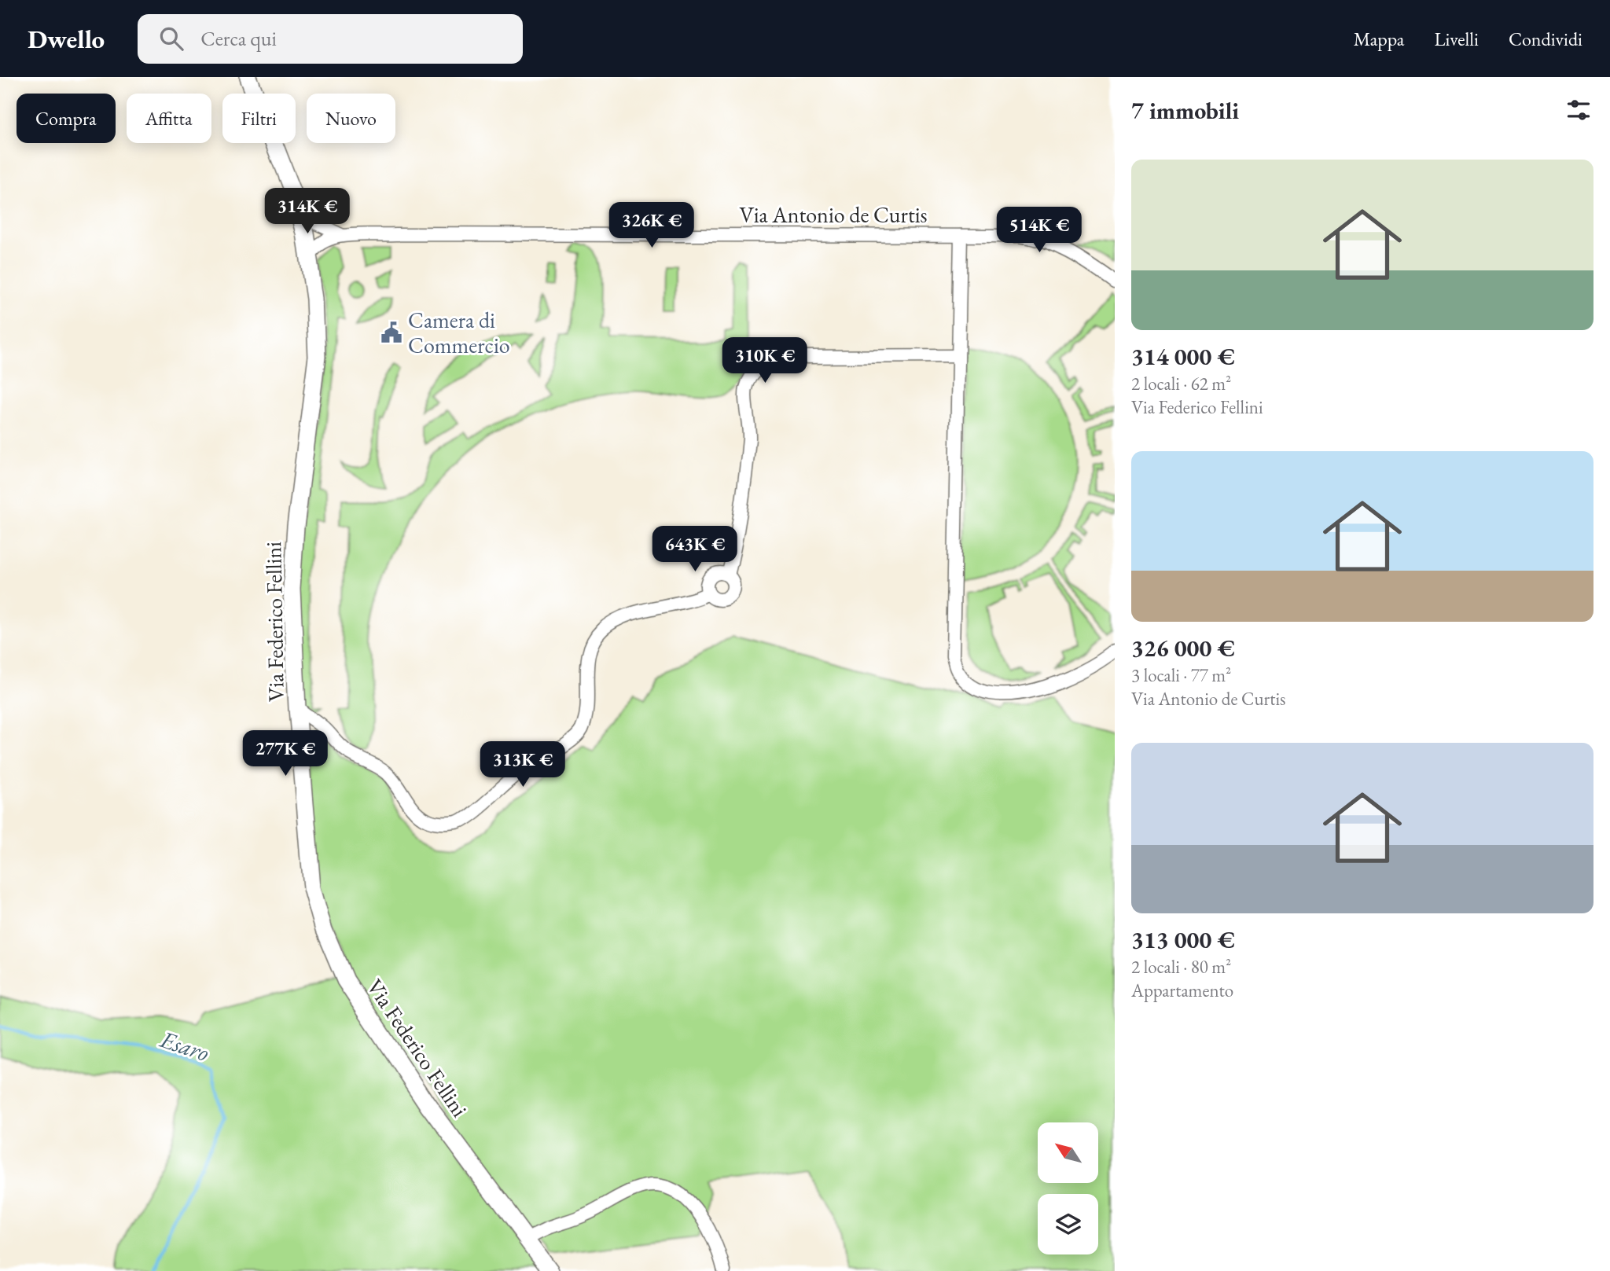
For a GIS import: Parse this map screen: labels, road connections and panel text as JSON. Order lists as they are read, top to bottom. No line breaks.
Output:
{"streets":{"street":["Via Antonio de Curtis","Via Federico Fellini"]},"water":["Esaro"],"places":{"public building":["Camera di Commercio"]},"north":"top left","page":{"header":"Dwello","search":"Cerca qui","nav":["Mappa","Livelli","Condividi"],"heading":"7 immobili","chip":["Compra","Affitta","Filtri","Nuovo"],"list":[{"name":"314 000 €","note":"2 locali · 62 m² · Via Federico Fellini"},{"name":"326 000 €","note":"3 locali · 77 m² · Via Antonio de Curtis"},{"name":"313 000 €","note":"2 locali · 80 m² · Appartamento"}],"price":["314K €","326K €","514K €","310K €","643K €","277K €","313K €"]}}
